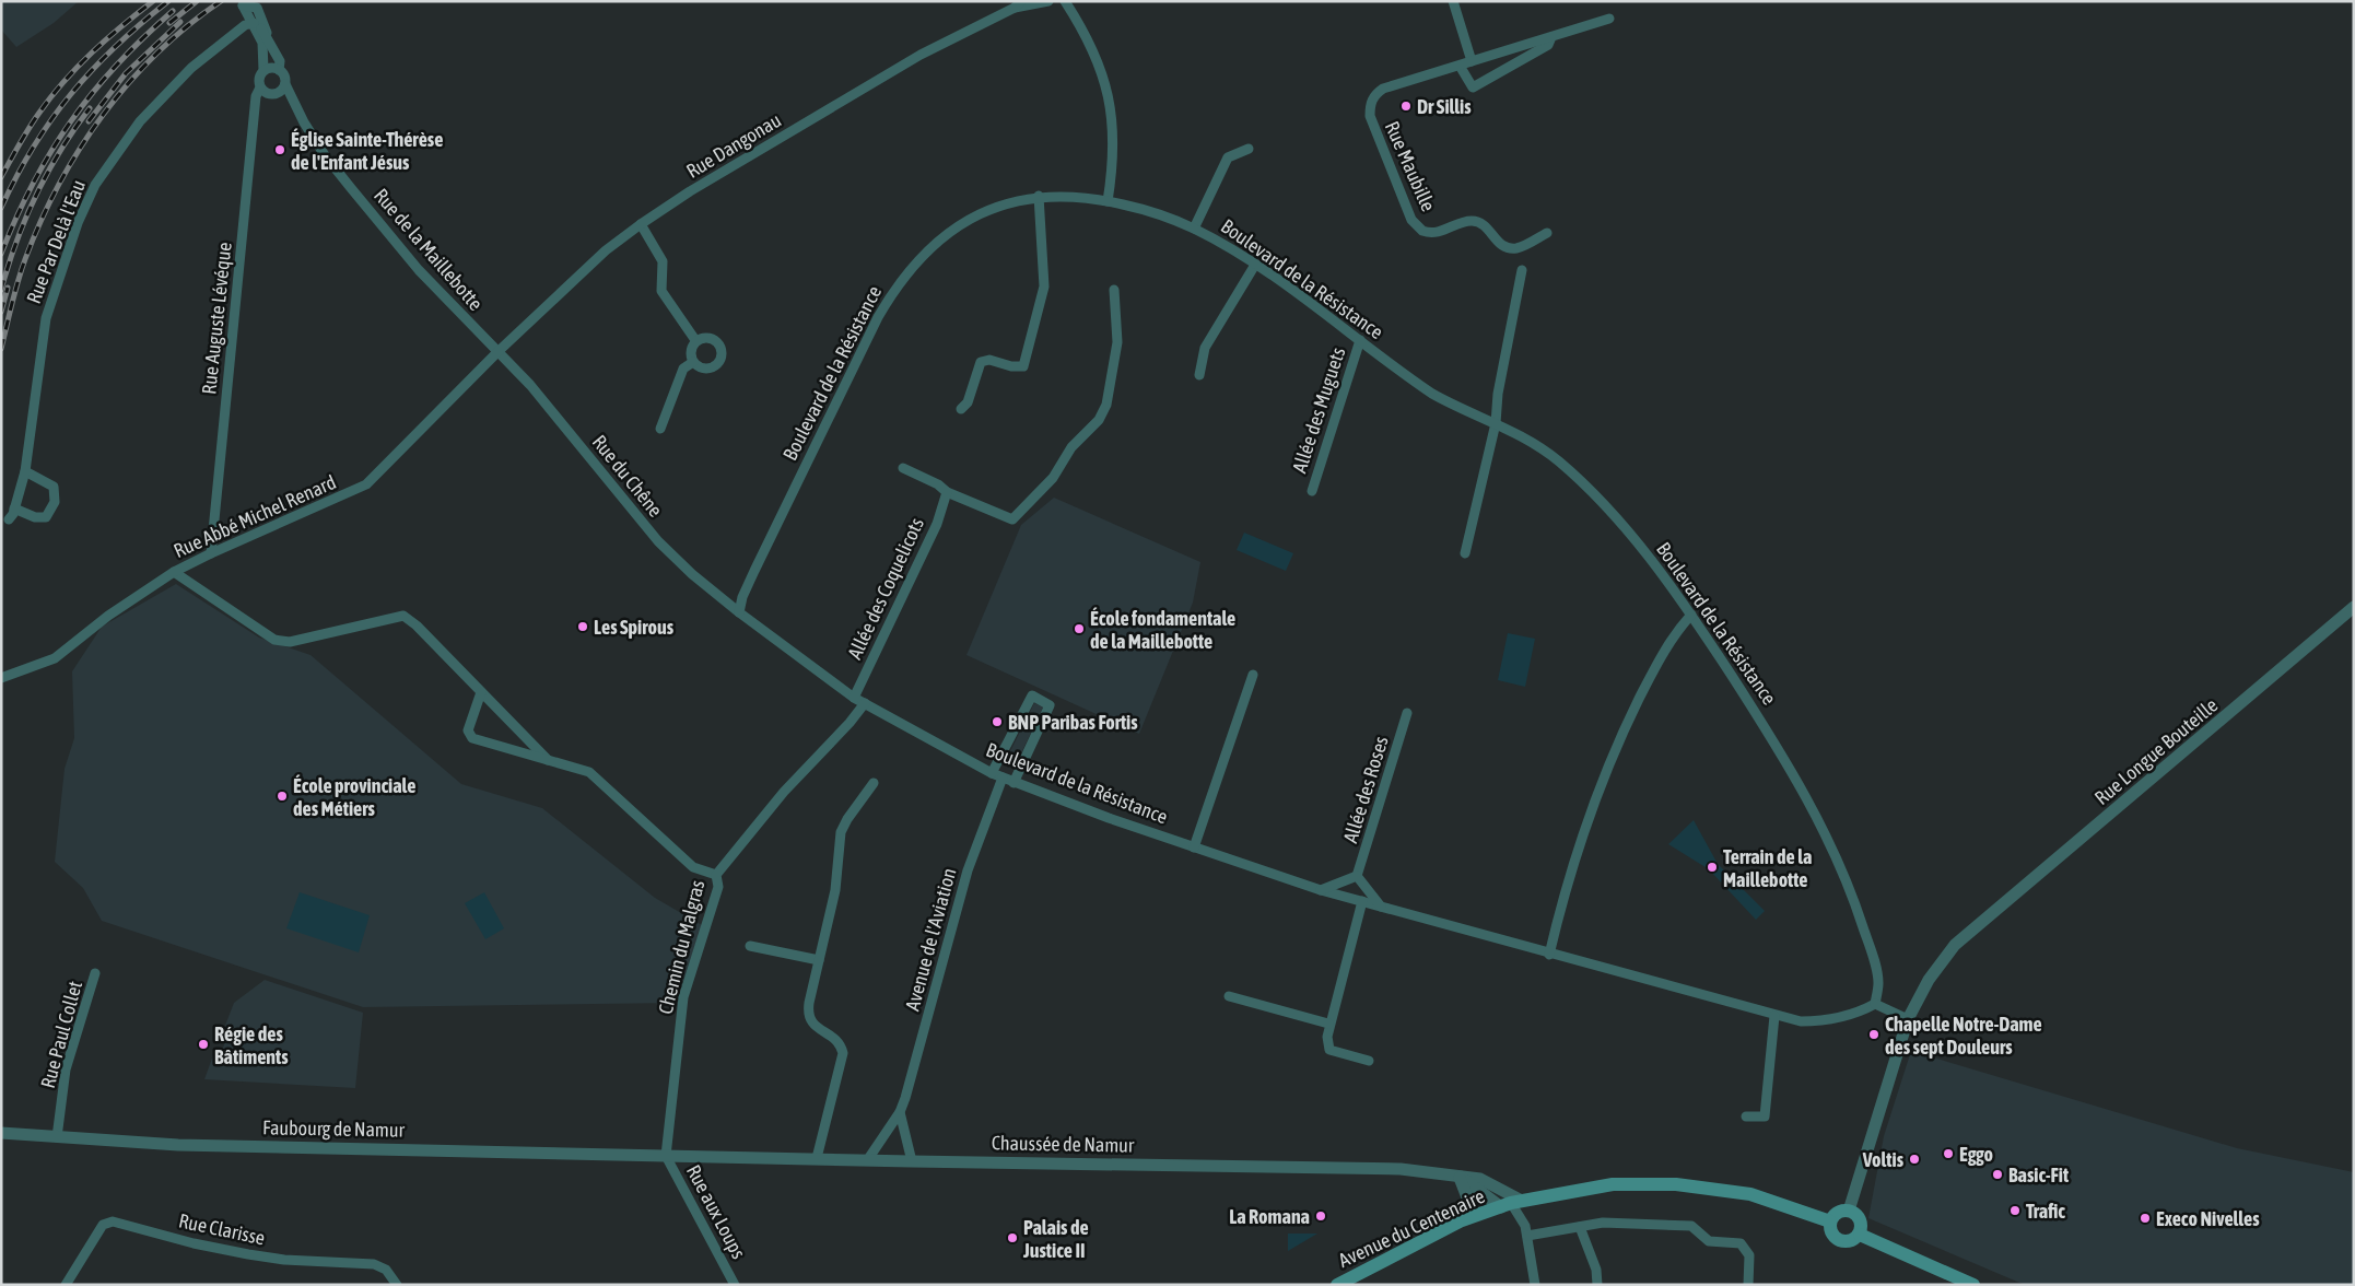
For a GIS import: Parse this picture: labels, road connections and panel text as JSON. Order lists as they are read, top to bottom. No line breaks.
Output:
{"streets":{"main road":["Avenue du Centenaire"],"street":["Rue Dangonau","Rue Maubille","Rue Par Delà l'Eau","Rue de la Maillebotte","Boulevard de la Résistance","Rue Auguste Lévéque","Allée des Muguets","Rue du Chêne","Rue Abbé Michel Renard","Allée des Coquelicots","Rue Longue Bouteille","Allée des Roses","Avenue de l'Aviation","Chemin du Malgras","Rue Paul Collet","Faubourg de Namur","Chaussée de Namur","Rue aux Loups","Rue Clarisse"]},"crossings":[["Rue Dangonau","Rue de la Maillebotte"],["Rue Dangonau","Rue du Chêne"],["Rue Dangonau","Rue Abbé Michel Renard"],["Rue de la Maillebotte","Rue Auguste Lévéque"],["Rue de la Maillebotte","Rue du Chêne"],["Rue de la Maillebotte","Rue Abbé Michel Renard"],["Boulevard de la Résistance","Allée des Muguets"],["Boulevard de la Résistance","Rue du Chêne"],["Boulevard de la Résistance","Allée des Coquelicots"],["Boulevard de la Résistance","Avenue de l'Aviation"],["Boulevard de la Résistance","Chemin du Malgras"],["Rue Auguste Lévéque","Rue Abbé Michel Renard"],["Rue du Chêne","Rue Abbé Michel Renard"],["Avenue de l'Aviation","Chaussée de Namur"],["Chemin du Malgras","Faubourg de Namur"],["Chemin du Malgras","Chaussée de Namur"],["Chemin du Malgras","Rue aux Loups"],["Rue Paul Collet","Faubourg de Namur"],["Faubourg de Namur","Chaussée de Namur"],["Faubourg de Namur","Rue aux Loups"],["Chaussée de Namur","Rue aux Loups"],["Chaussée de Namur","Avenue du Centenaire"]],"places":["Dr Sillis","Église Sainte-Thérèse de l'Enfant Jésus","Les Spirous","École fondamentale de la Maillebotte","BNP Paribas Fortis","École provinciale des Métiers","Terrain de la Maillebotte","Chapelle Notre-Dame des sept Douleurs","Régie des Bâtiments","Eggo","Voltis","Basic-Fit","Trafic","La Romana","Execo Nivelles","Palais de Justice II"]}
